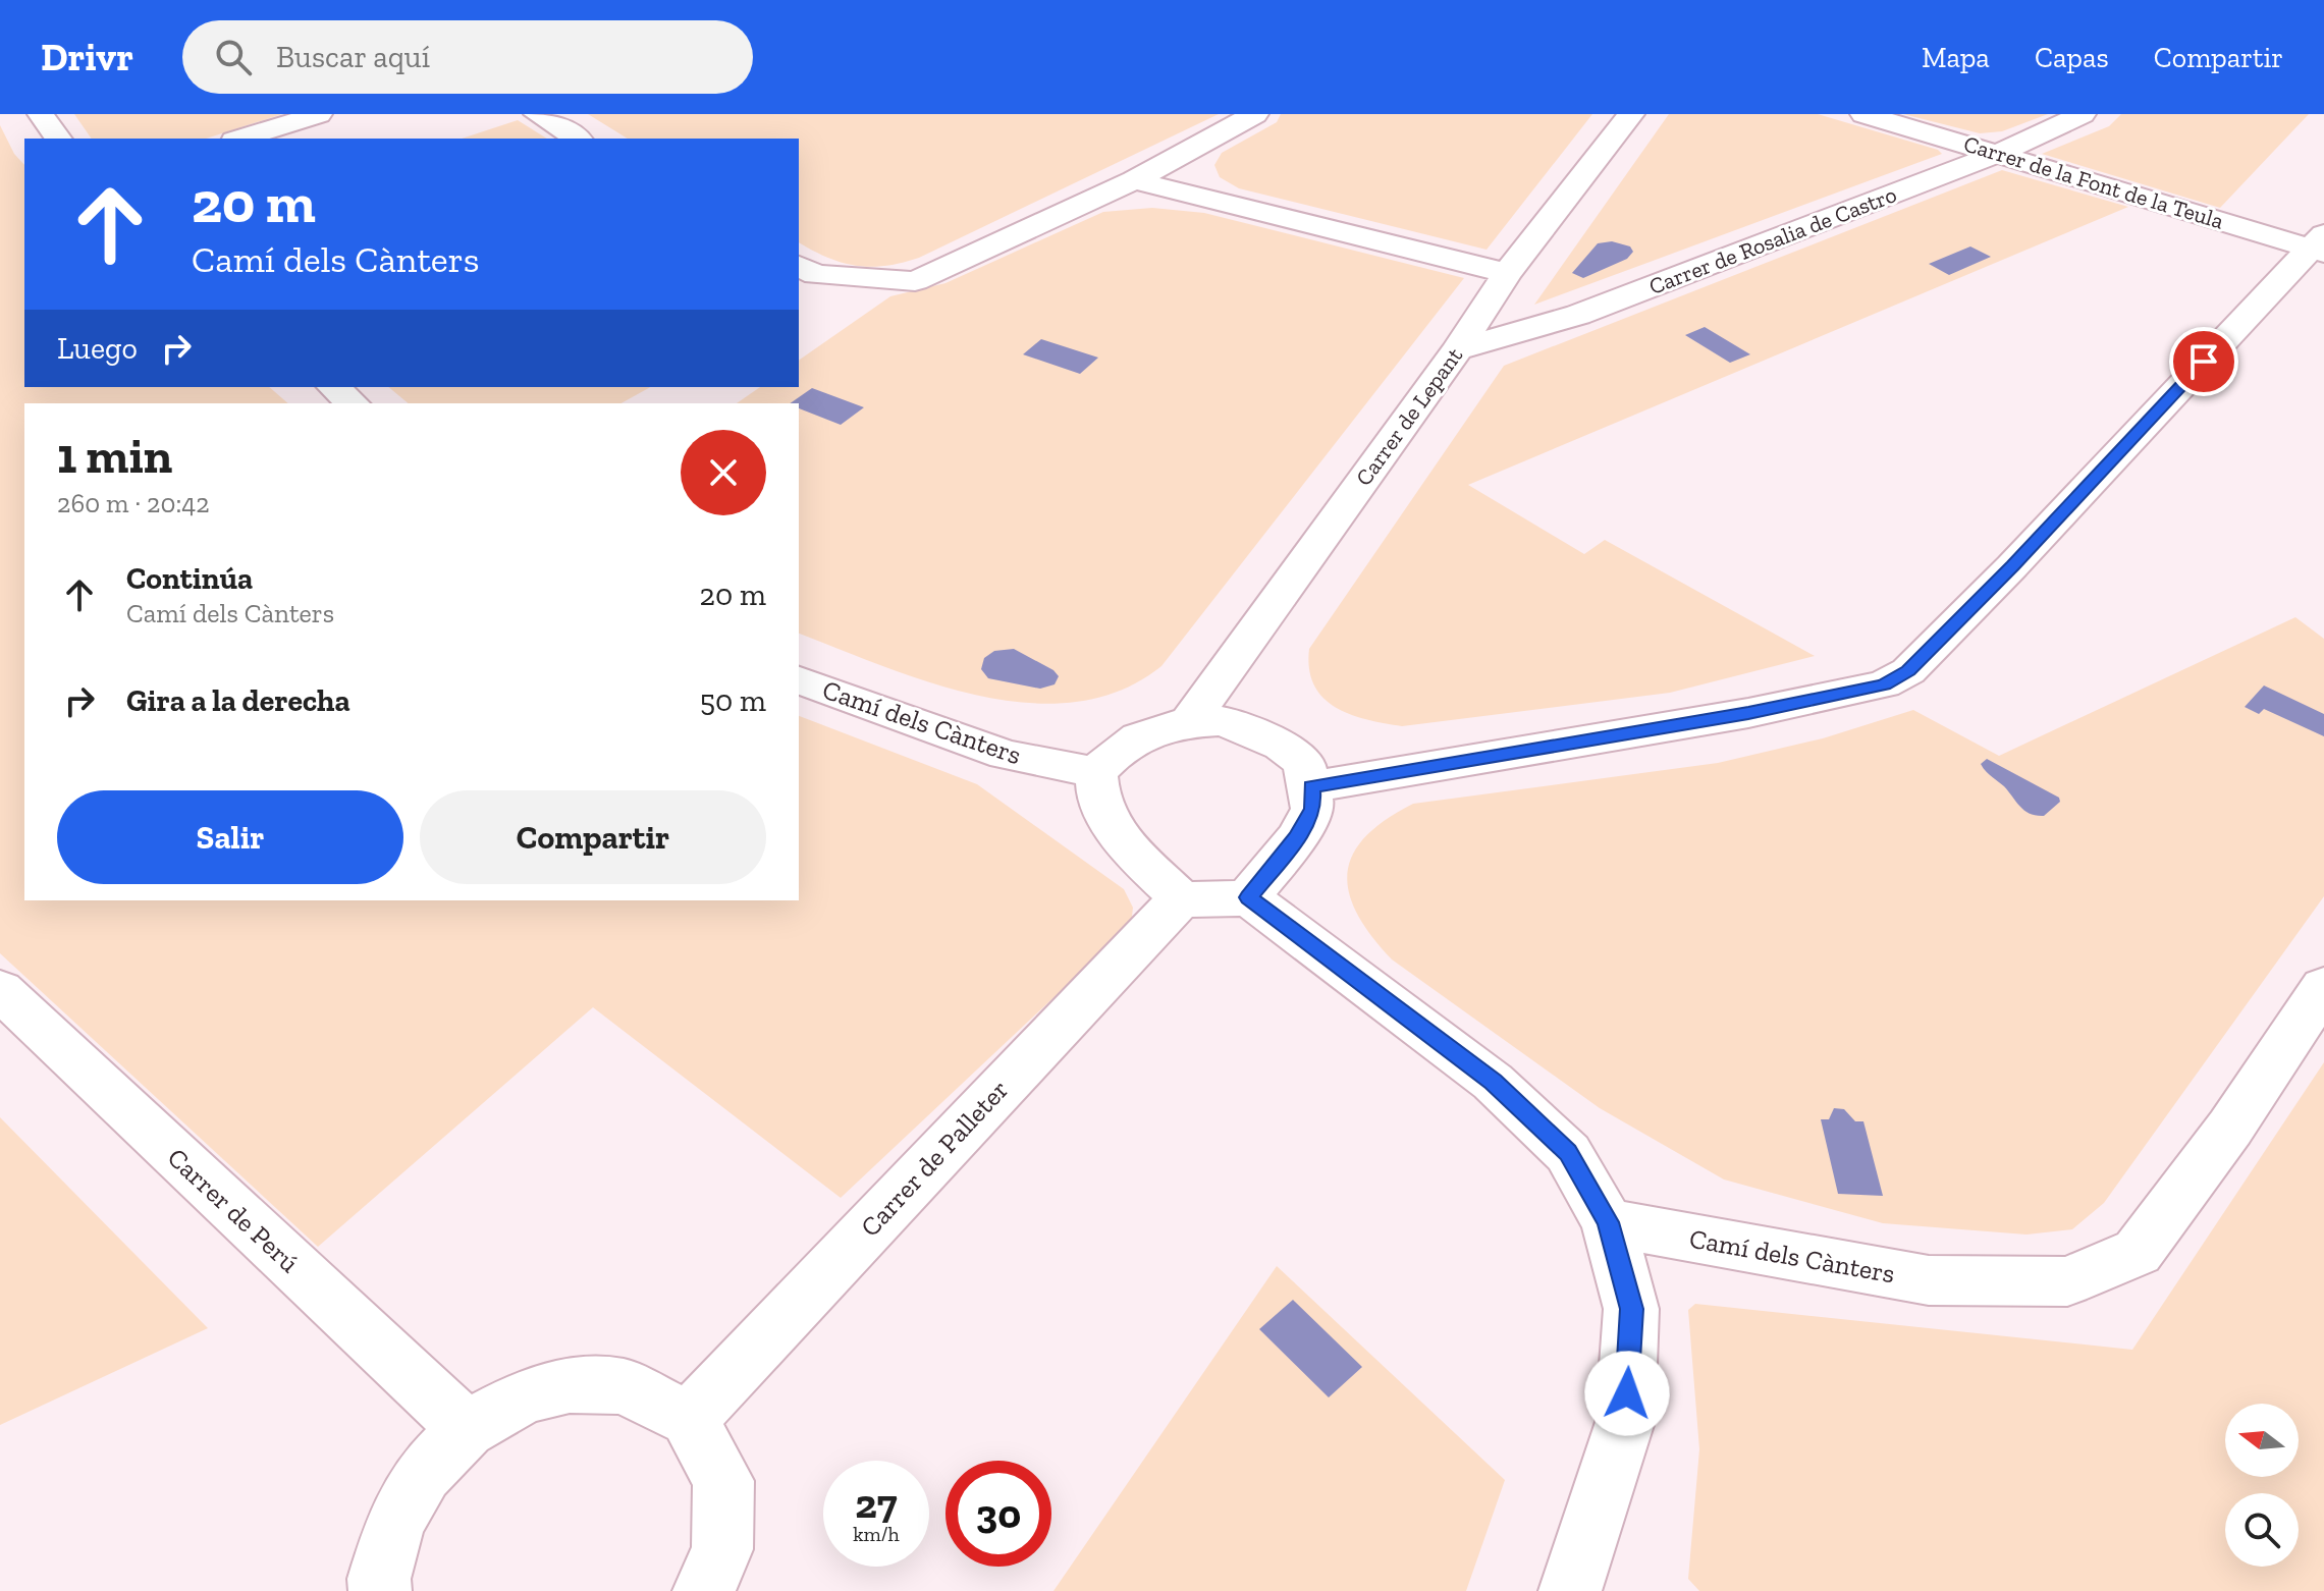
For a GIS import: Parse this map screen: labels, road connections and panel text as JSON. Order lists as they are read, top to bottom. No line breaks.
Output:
{"streets":{"street":["Carrer de la Font de la Teula","Carrer de Rosalia de Castro","Carrer de Lepant","Camí dels Cànters","Carrer de Palleter","Carrer de Perú"]},"crossings":[["Carrer de la Font de la Teula","Carrer de Rosalia de Castro"],["Carrer de Rosalia de Castro","Carrer de Lepant"],["Carrer de Lepant","Camí dels Cànters"],["Carrer de Lepant","Carrer de Palleter"],["Camí dels Cànters","Carrer de Palleter"]],"north":"left","page":{"header":"Drivr","search":"Buscar aquí","nav":["Mapa","Capas","Compartir"],"turn":["20 m","Camí dels Cànters"],"then":"Luego","heading":["1 min","260 m · 20:42"],"list":[{"name":"Continúa","note":"Camí dels Cànters","value":"20 m"},{"name":"Gira a la derecha","value":"50 m"}],"buttons":["Salir","Compartir"],"speed":"27 km/h","limit":"30"}}
